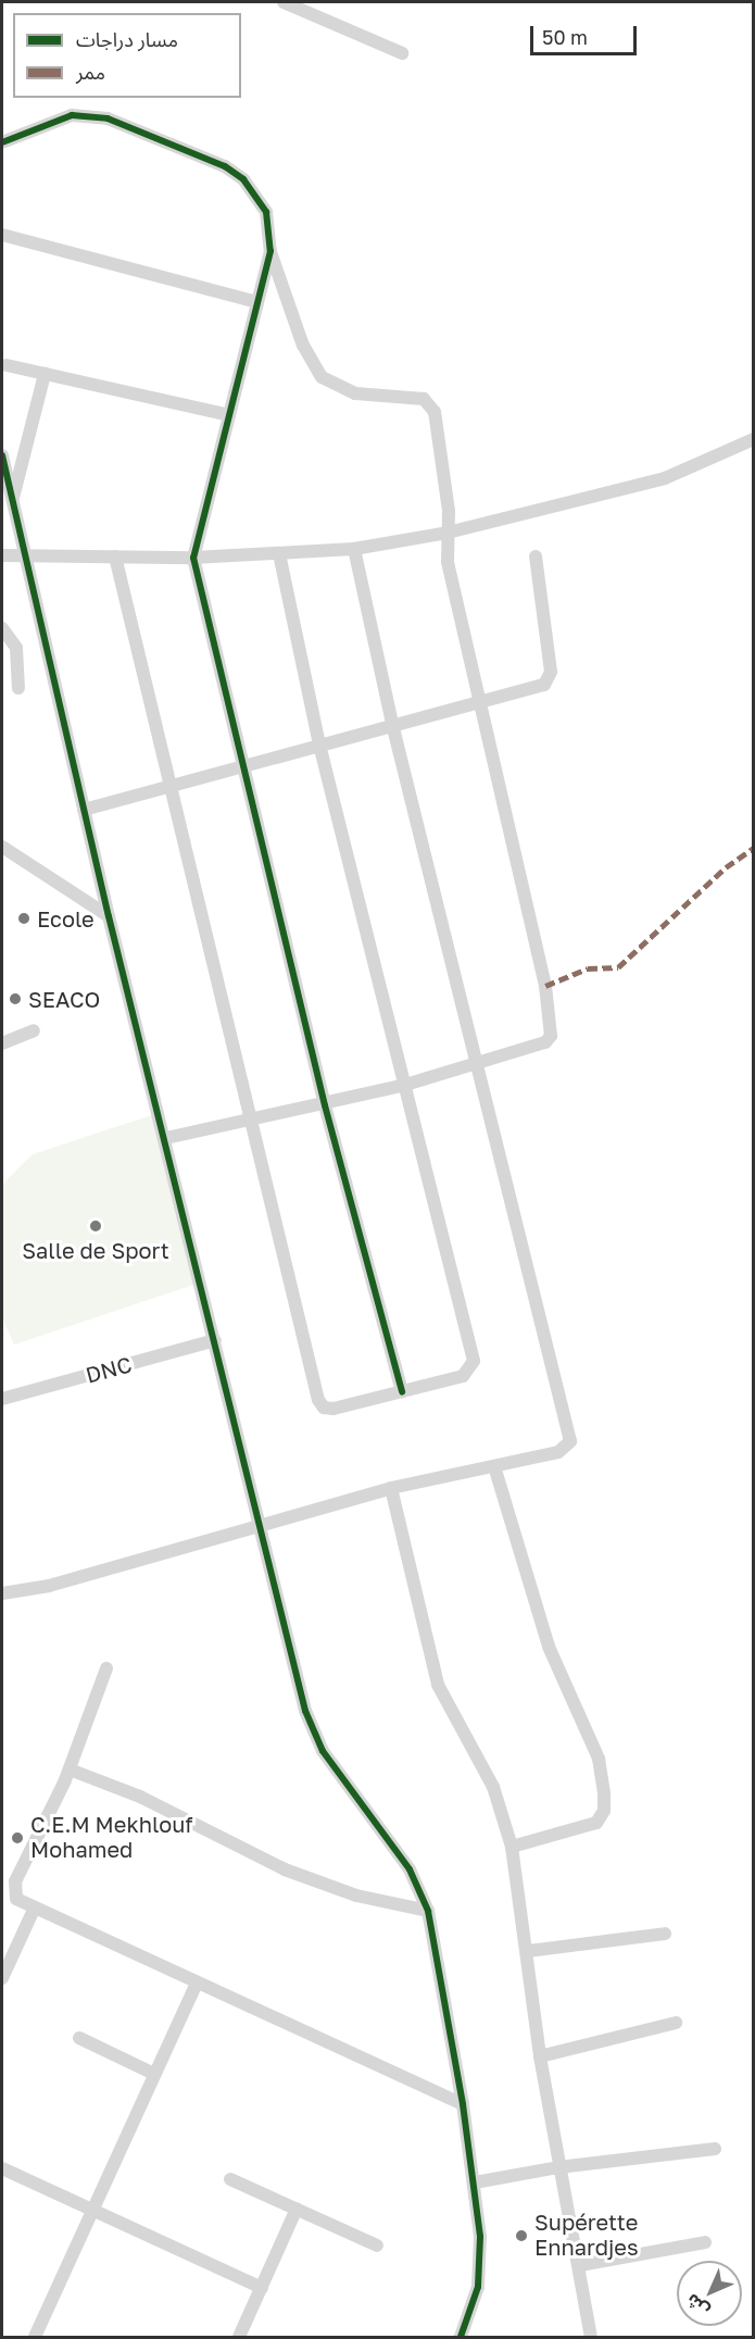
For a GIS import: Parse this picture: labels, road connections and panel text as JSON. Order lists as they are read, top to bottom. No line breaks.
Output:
{"streets":{"street":["DNC"]},"places":["Ecole","SEACO","Salle de Sport","C.E.M Mekhlouf Mohamed","Supérette Ennardjes"],"legend":["مسار دراجات","ممر"],"scale_bar":"50 m","north":"bottom left"}
